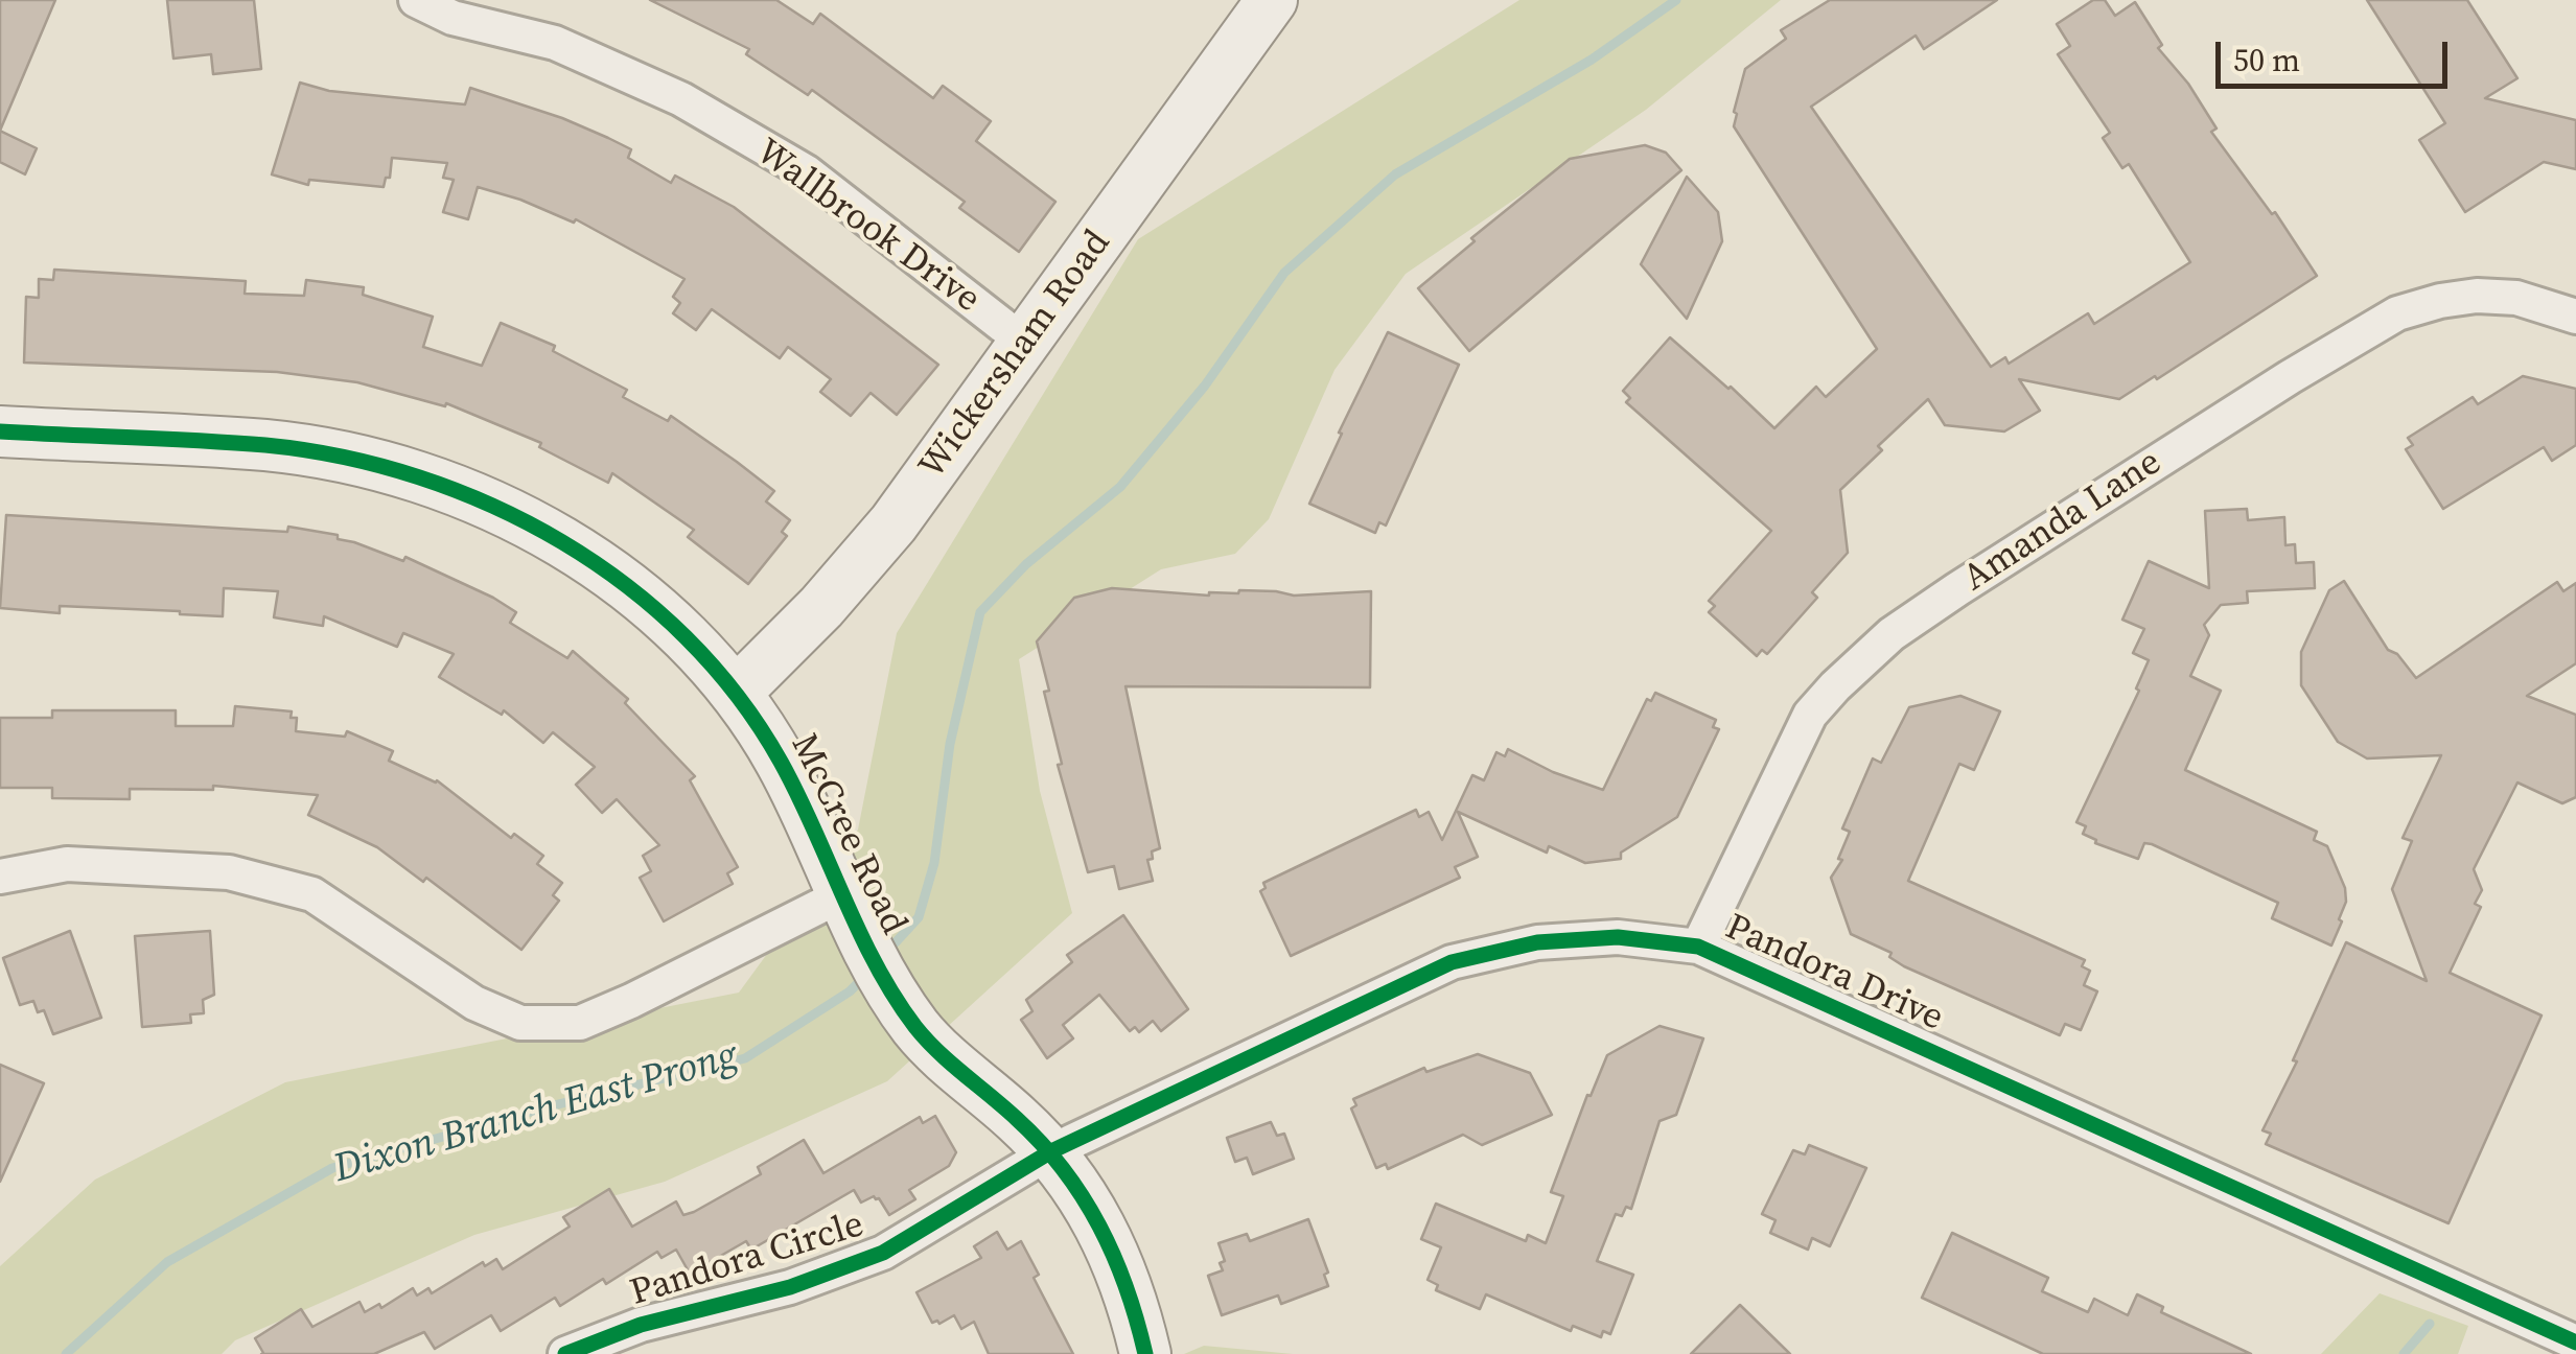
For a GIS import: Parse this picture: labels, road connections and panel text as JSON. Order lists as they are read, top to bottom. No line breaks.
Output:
{"streets":{"street":["Wallbrook Drive","Wickersham Road","Amanda Lane","McCree Road","Pandora Drive","Pandora Circle"]},"crossings":[["Wallbrook Drive","Wickersham Road"],["Wickersham Road","McCree Road"],["Amanda Lane","Pandora Drive"],["McCree Road","Pandora Drive"],["McCree Road","Pandora Circle"],["Pandora Drive","Pandora Circle"]],"water":["Dixon Branch East Prong"],"scale_bar":"50 m"}
